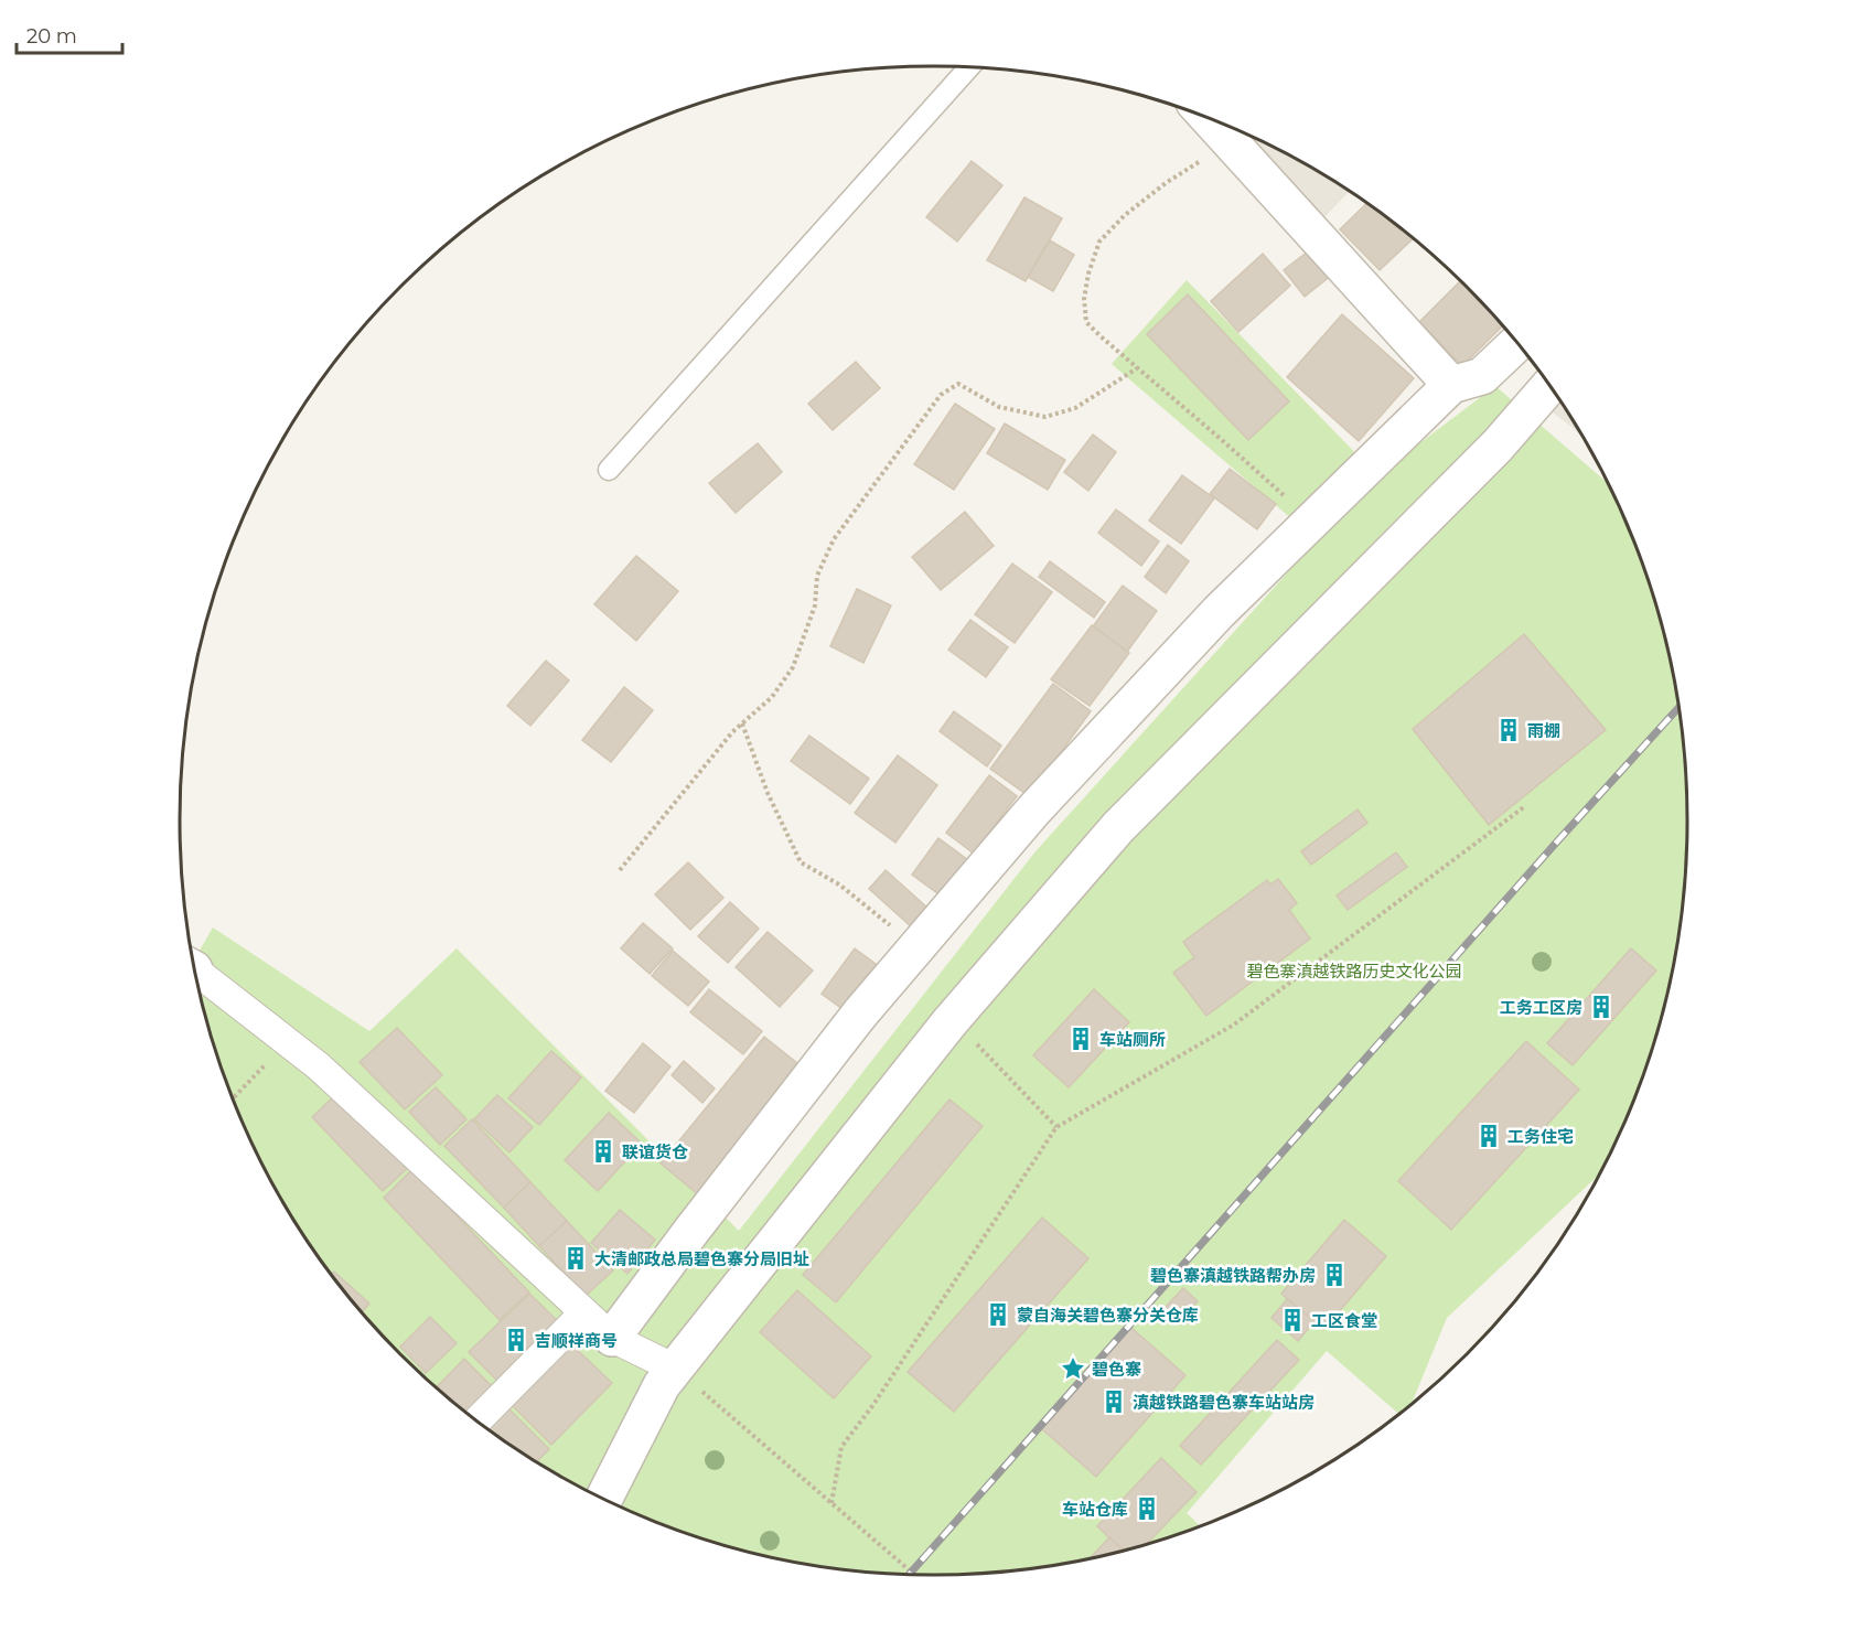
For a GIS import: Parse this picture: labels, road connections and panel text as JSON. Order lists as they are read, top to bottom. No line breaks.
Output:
{"parks":["碧色寨滇越铁路历史文化公园"],"places":{"building":["雨棚","工务工区房","车站厕所","工务住宅","联谊货仓","大清邮政总局碧色寨分局旧址","碧色寨滇越铁路帮办房","蒙自海关碧色寨分关仓库","工区食堂","吉顺祥商号","滇越铁路碧色寨车站站房","车站仓库"],"place":["碧色寨"]},"scale_bar":"20 m"}
